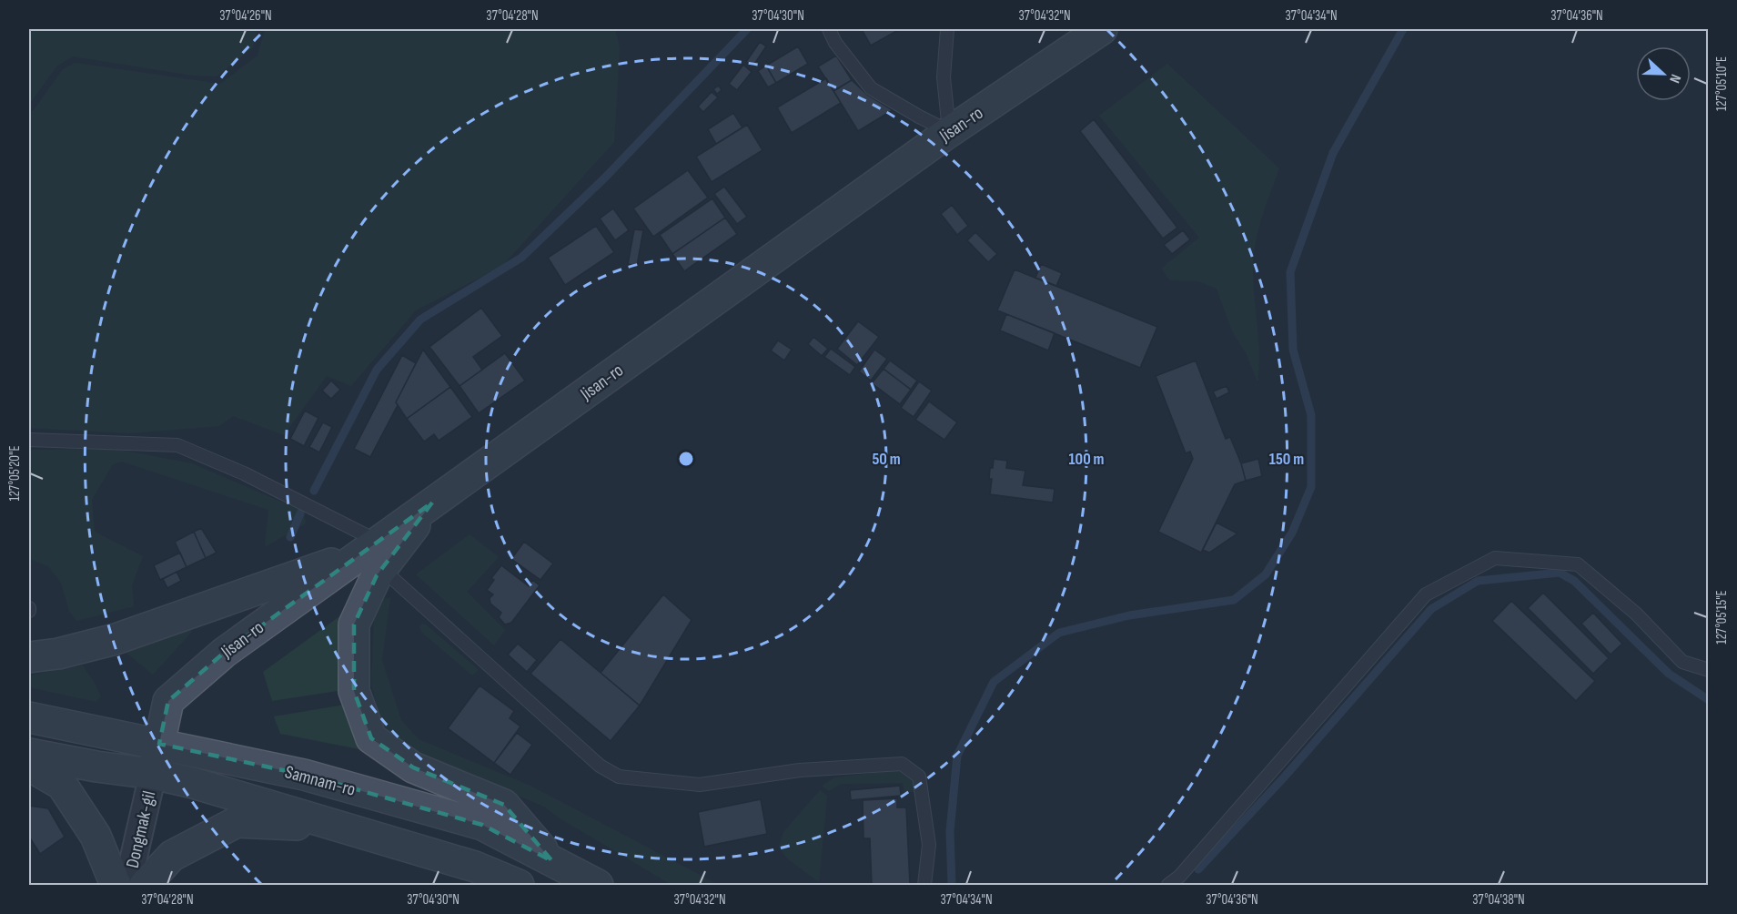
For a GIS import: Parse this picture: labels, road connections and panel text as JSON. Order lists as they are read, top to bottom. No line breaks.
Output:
{"streets":{"main road":["Jisan-ro","Samnam-ro"],"street":["Dongmak-gil"]},"crossings":[["Jisan-ro","Samnam-ro"],["Jisan-ro","Dongmak-gil"],["Samnam-ro","Dongmak-gil"]],"north":"right","coordinates":["37°04'26\"N","37°04'28\"N","37°04'30\"N","37°04'32\"N","37°04'34\"N","37°04'36\"N","127°05'10\"E","127°05'20\"E","127°05'15\"E","37°04'38\"N"],"rings":["50 m","100 m","150 m"]}
